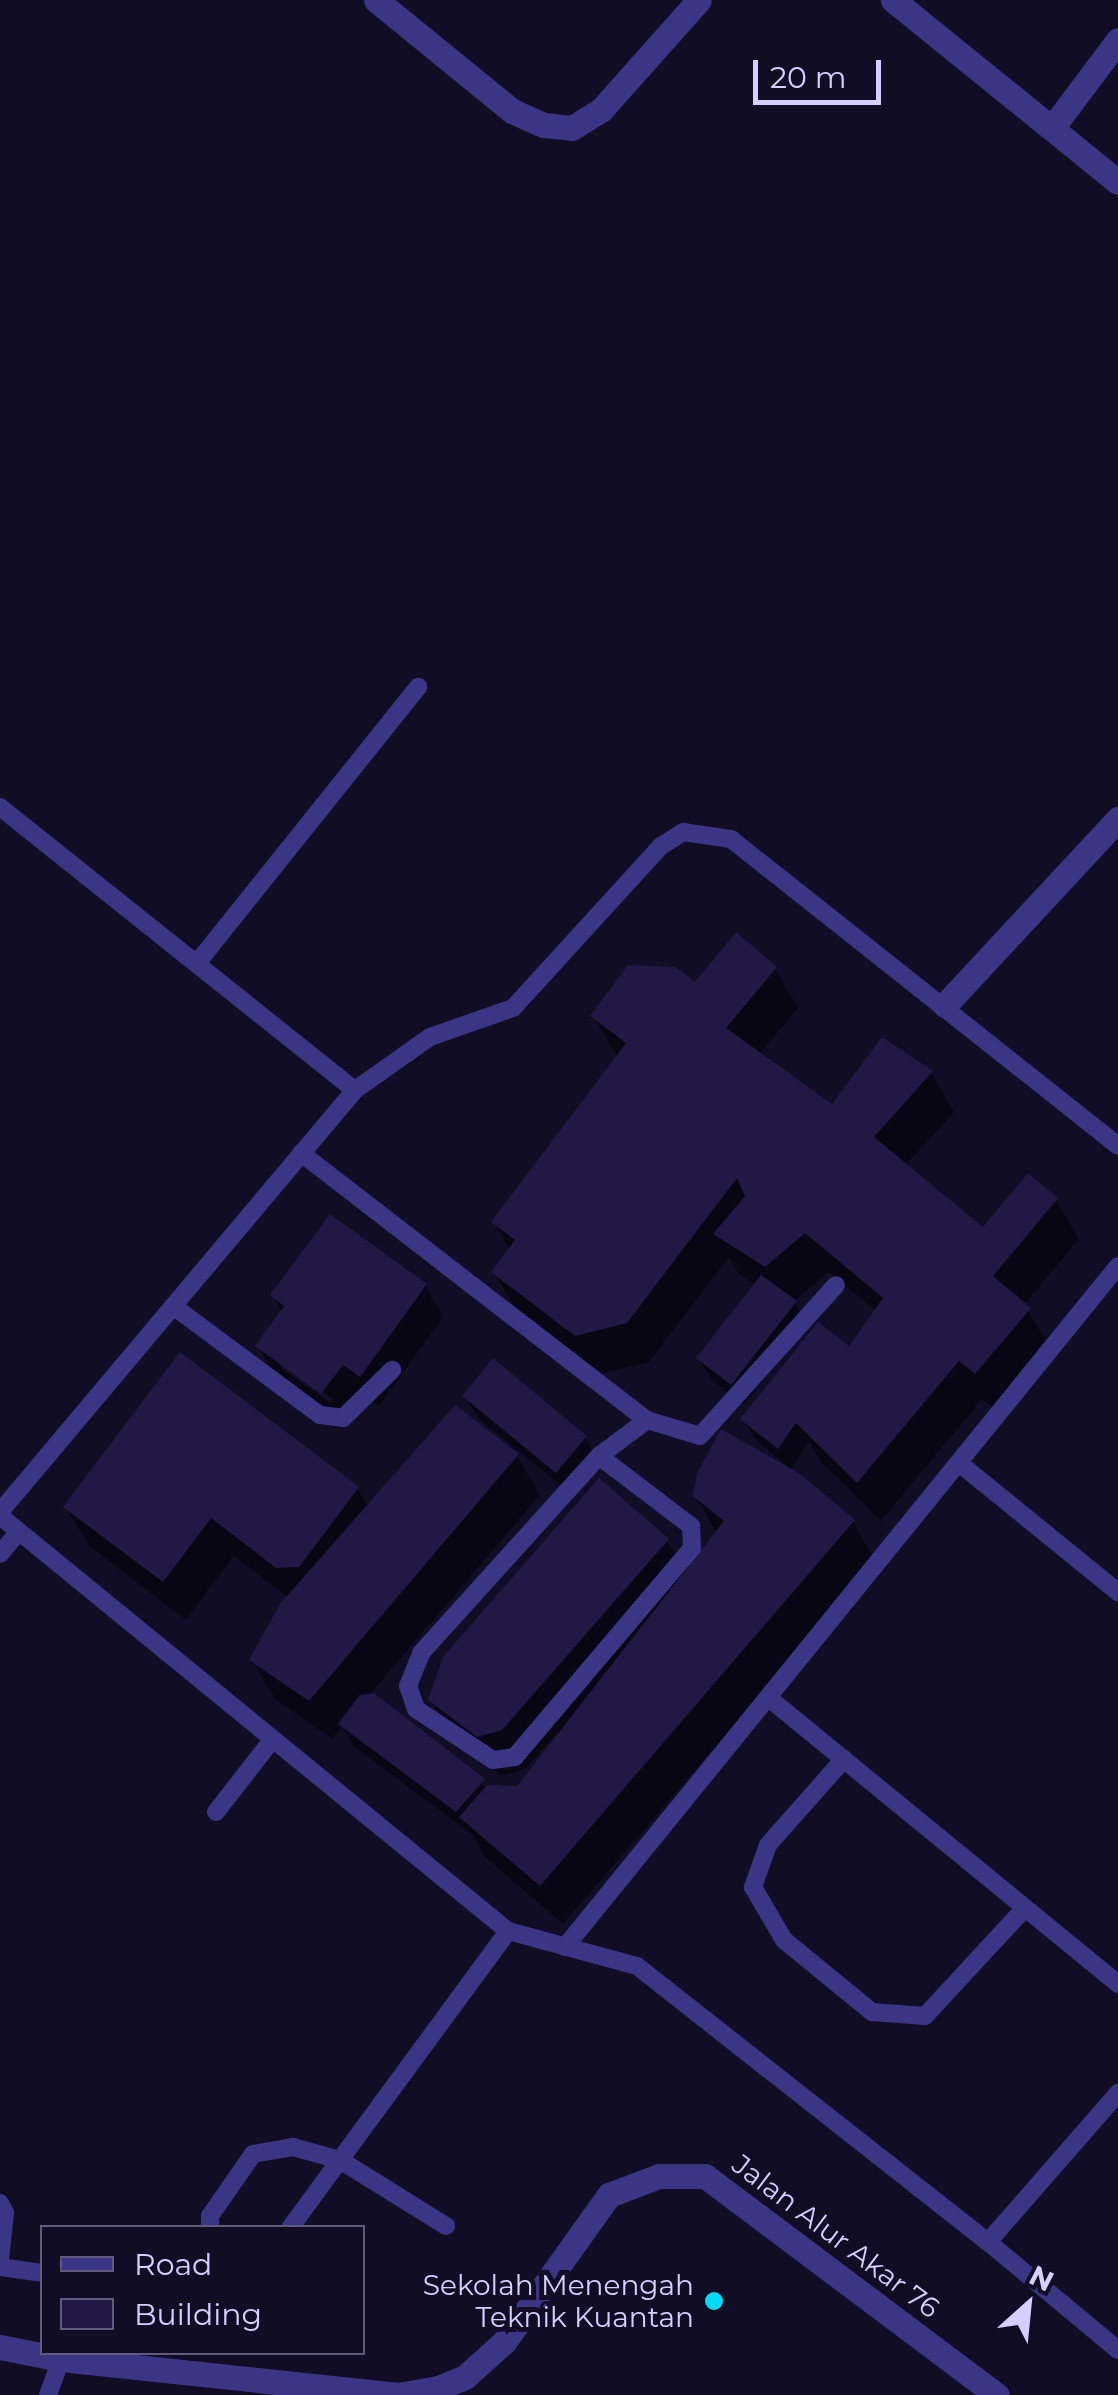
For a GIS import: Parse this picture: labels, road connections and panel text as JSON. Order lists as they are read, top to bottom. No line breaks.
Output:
{"streets":{"street":["Jalan Alur Akar 76"]},"places":["Sekolah Menengah Teknik Kuantan"],"legend":["Road","Building"],"scale_bar":"20 m","north":"top right"}
